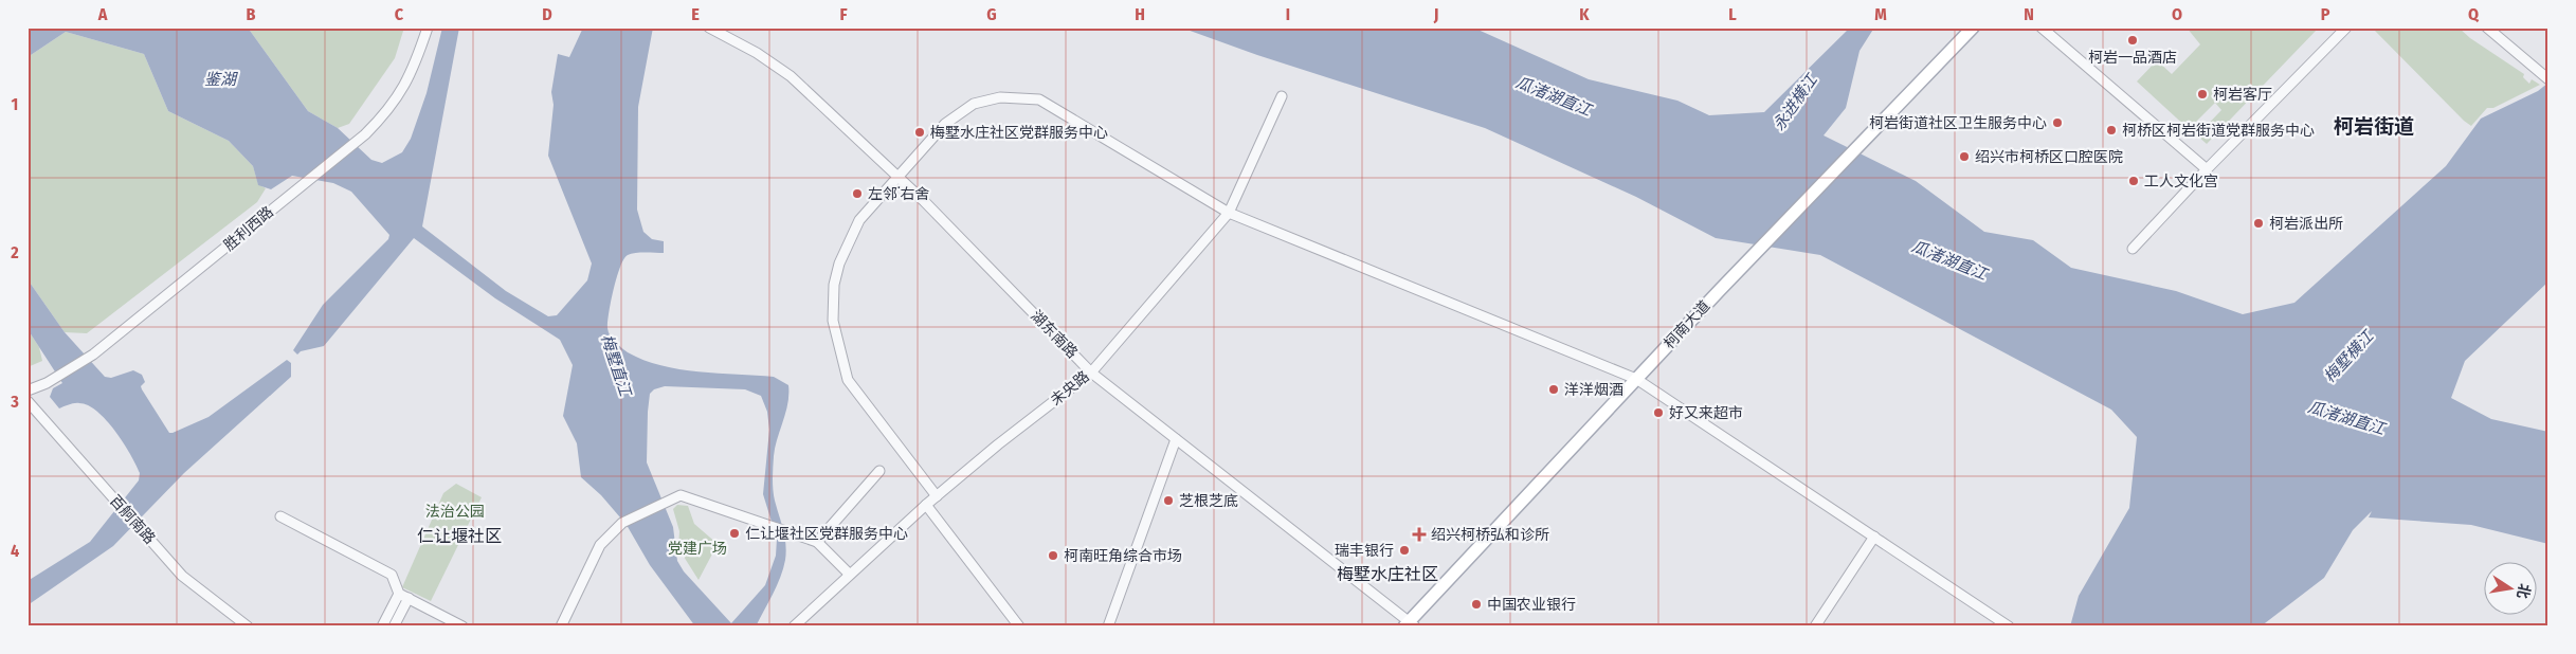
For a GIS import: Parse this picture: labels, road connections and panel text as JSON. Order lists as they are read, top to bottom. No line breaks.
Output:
{"streets":{"main road":["柯南大道"],"street":["胜利西路","湖东南路","未央路","百舸南路"]},"crossings":[["柯南大道","湖东南路"],["湖东南路","未央路"]],"districts":["柯岩街道","仁让堰社区","梅墅水庄社区"],"water":["鉴湖","瓜渚湖直江","永进横江","梅墅横江","梅墅直江"],"parks":["法治公园","党建广场"],"places":{"other":["柯岩一品酒店","柯岩客厅","柯岩街道社区卫生服务中心","柯桥区柯岩街道党群服务中心","梅墅水庄社区党群服务中心","绍兴市柯桥区口腔医院","工人文化宫","左邻˙右舍","柯岩派出所","洋洋烟酒","好又来超市","芝根芝底","仁让堰社区党群服务中心","瑞丰银行","柯南旺角综合市场","中国农业银行"],"health":["绍兴柯桥弘和诊所"]},"north":"right","grid":{"columns":["A","B","C","D","E","F","G","H","I","J","K","L","M","N","O","P","Q"],"rows":["1","2","3","4"]}}
